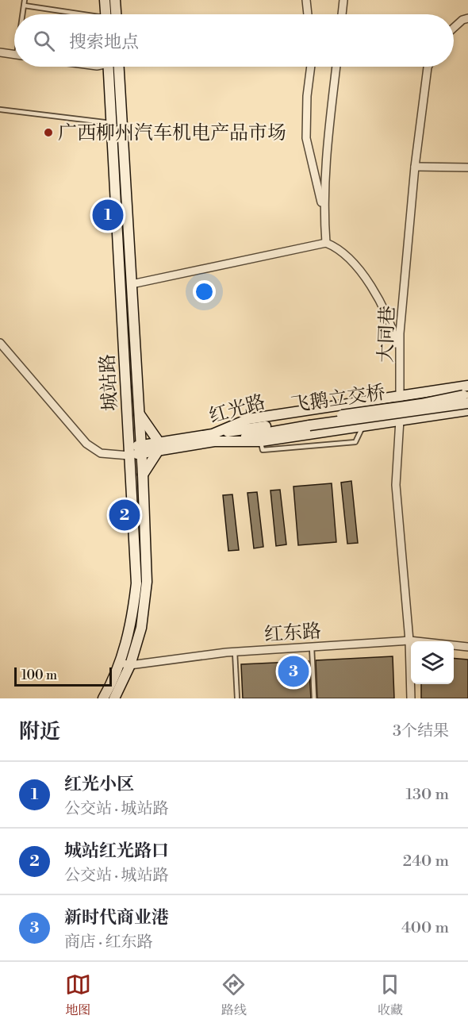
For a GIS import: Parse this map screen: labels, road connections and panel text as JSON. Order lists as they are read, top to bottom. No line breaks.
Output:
{"streets":{"main road":["城站路","飞鹅立交桥","红光路"],"street":["大同巷","红东路"]},"crossings":[["大同巷","红光路"],["大同巷","红东路"],["城站路","红光路"],["城站路","红东路"],["飞鹅立交桥","红光路"]],"places":["广西柳州汽车机电产品市场"],"scale_bar":"100 m","page":{"search":"搜索地点","pins":["1","2","3"],"scale":"100 m","heading":["附近","3个结果"],"list":[{"mark":"1","name":"红光小区","note":"公交站 · 城站路","value":"130 m"},{"mark":"2","name":"城站红光路口","note":"公交站 · 城站路","value":"240 m"},{"mark":"3","name":"新时代商业港","note":"商店 · 红东路","value":"400 m"}],"nav":["地图","路线","收藏"]}}
